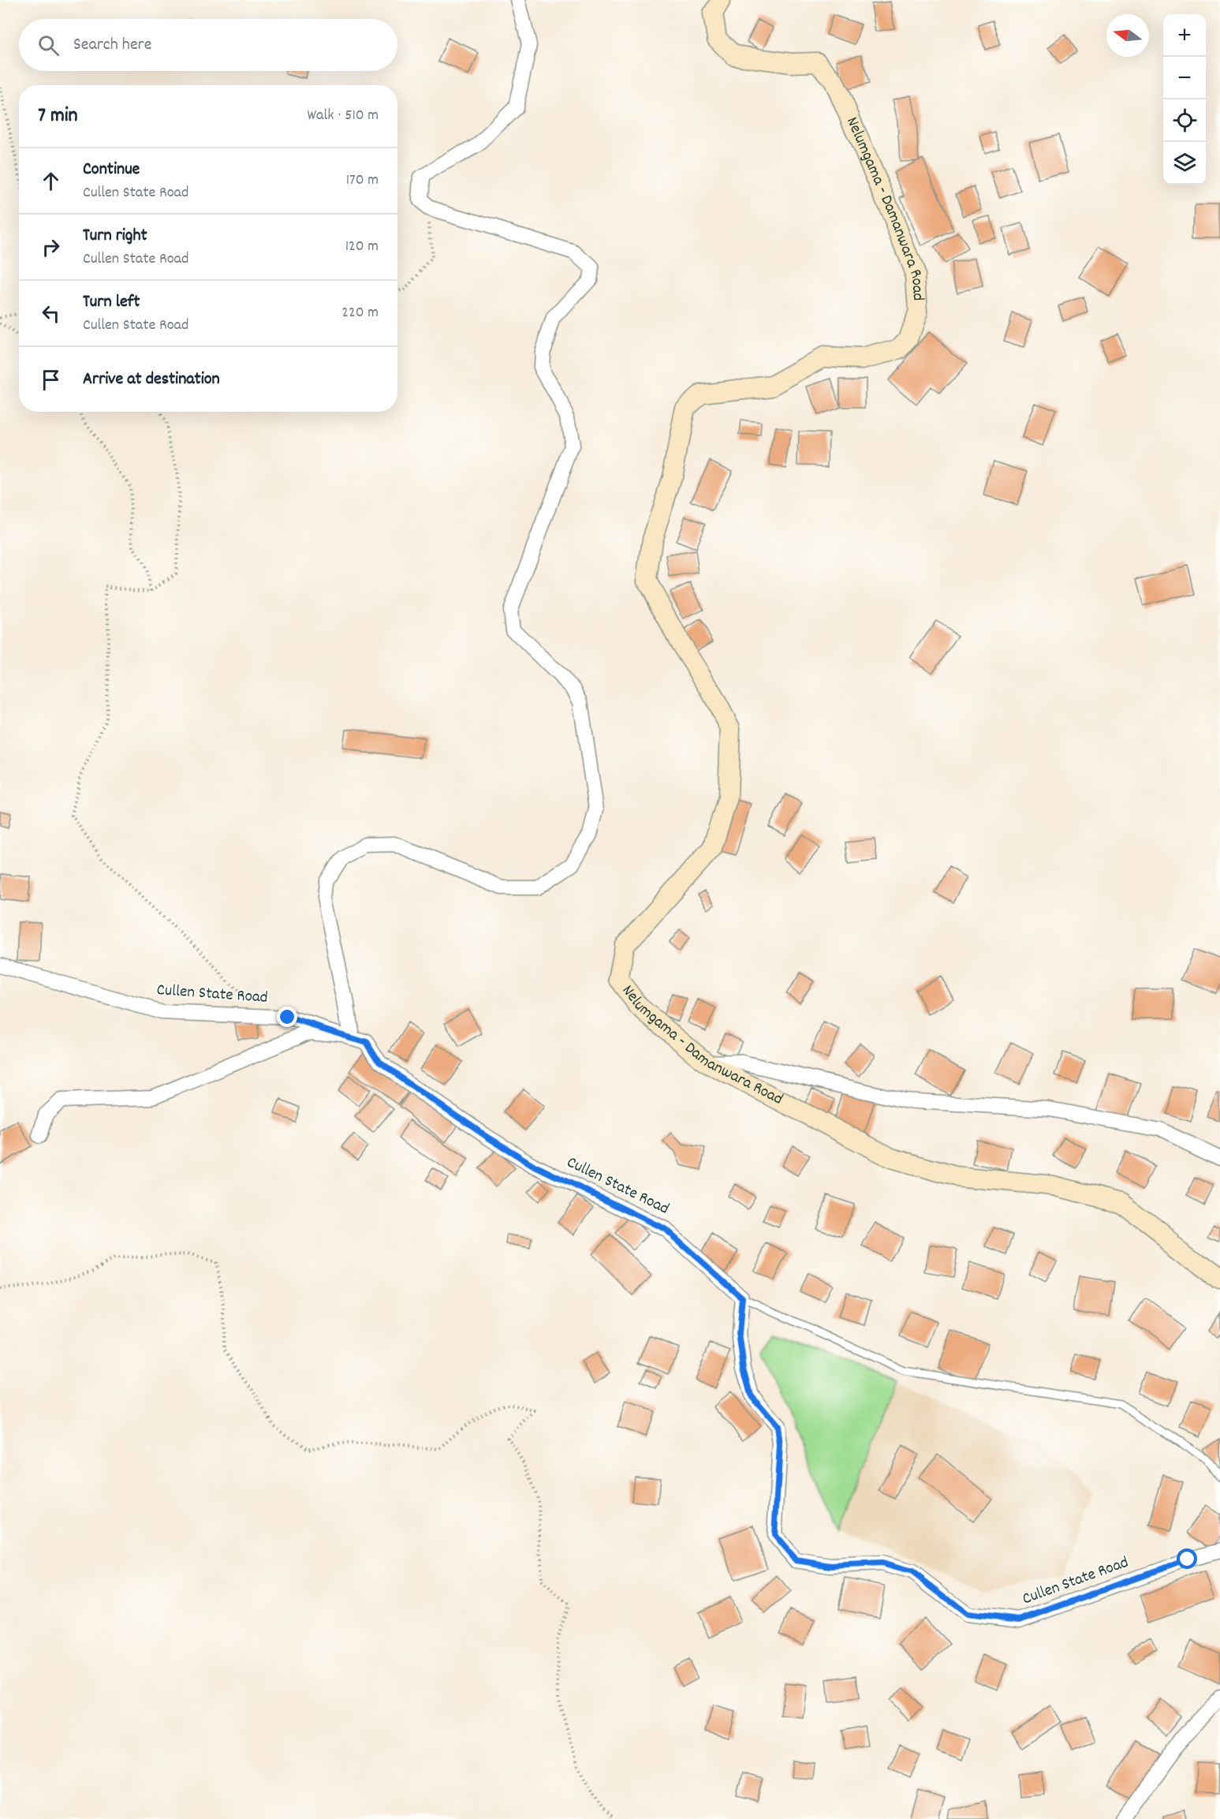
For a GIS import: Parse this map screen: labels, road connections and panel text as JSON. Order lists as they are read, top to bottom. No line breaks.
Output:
{"streets":{"street":["Nelumgama - Damanwara Road","Cullen State Road"]},"north":"left","page":{"map_buttons":["+","−"],"search":"Search here","heading":["7 min","Walk · 510 m"],"list":[["Continue","Cullen State Road","170 m"],["Turn right","Cullen State Road","120 m"],["Turn left","Cullen State Road","220 m"],"Arrive at destination"]}}
